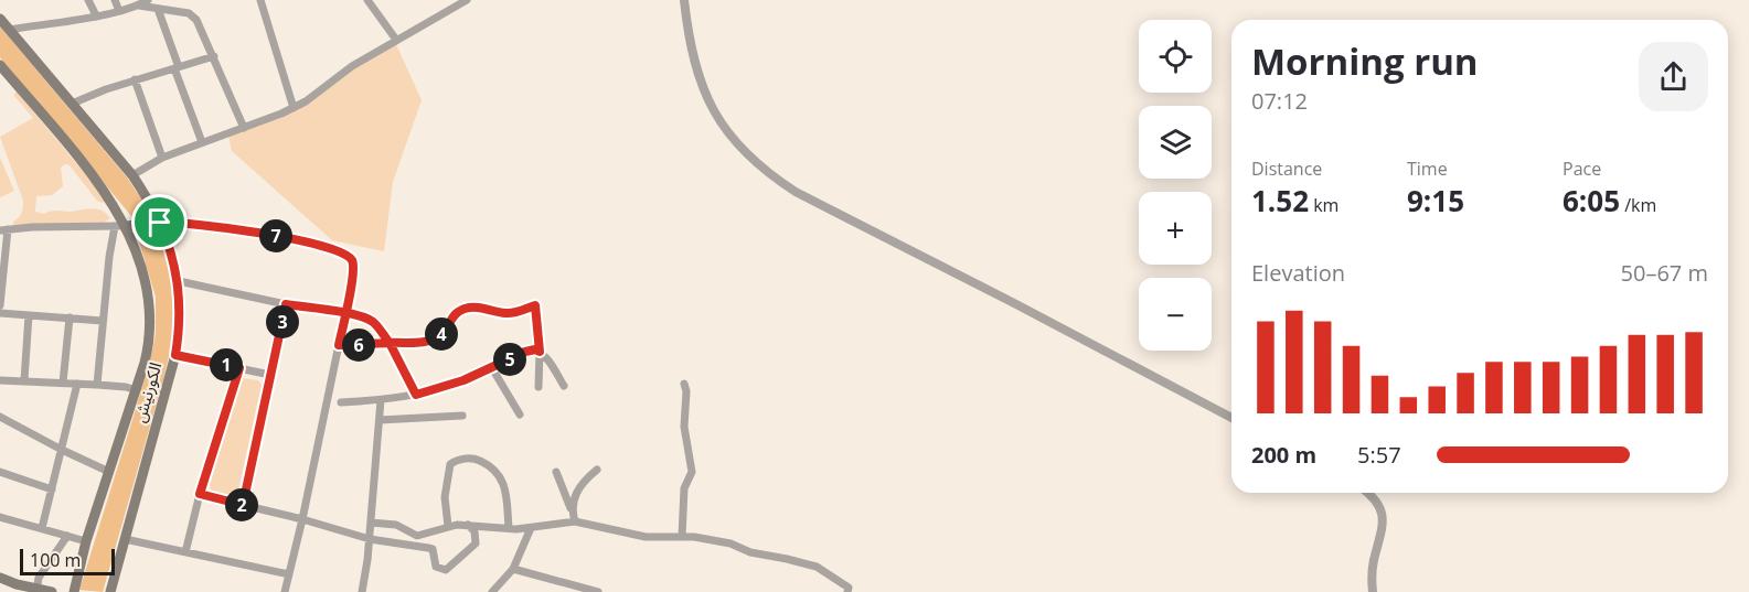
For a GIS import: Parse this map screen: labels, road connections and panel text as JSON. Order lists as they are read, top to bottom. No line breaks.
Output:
{"streets":{"main road":["الكورنيش"]},"scale_bar":"100 m","page":{"map_buttons":["+","−"],"heading":["Morning run","07:12"],"stats":[["Distance","1.52 km"],["Time","9:15"],["Pace","6:05 /km"]],"pins":["7","3","4","6","5","1","2"],"chart":["Elevation","50–67 m"],"list":[{"name":"200 m","note":"5:57"}],"scale":"100 m"}}
